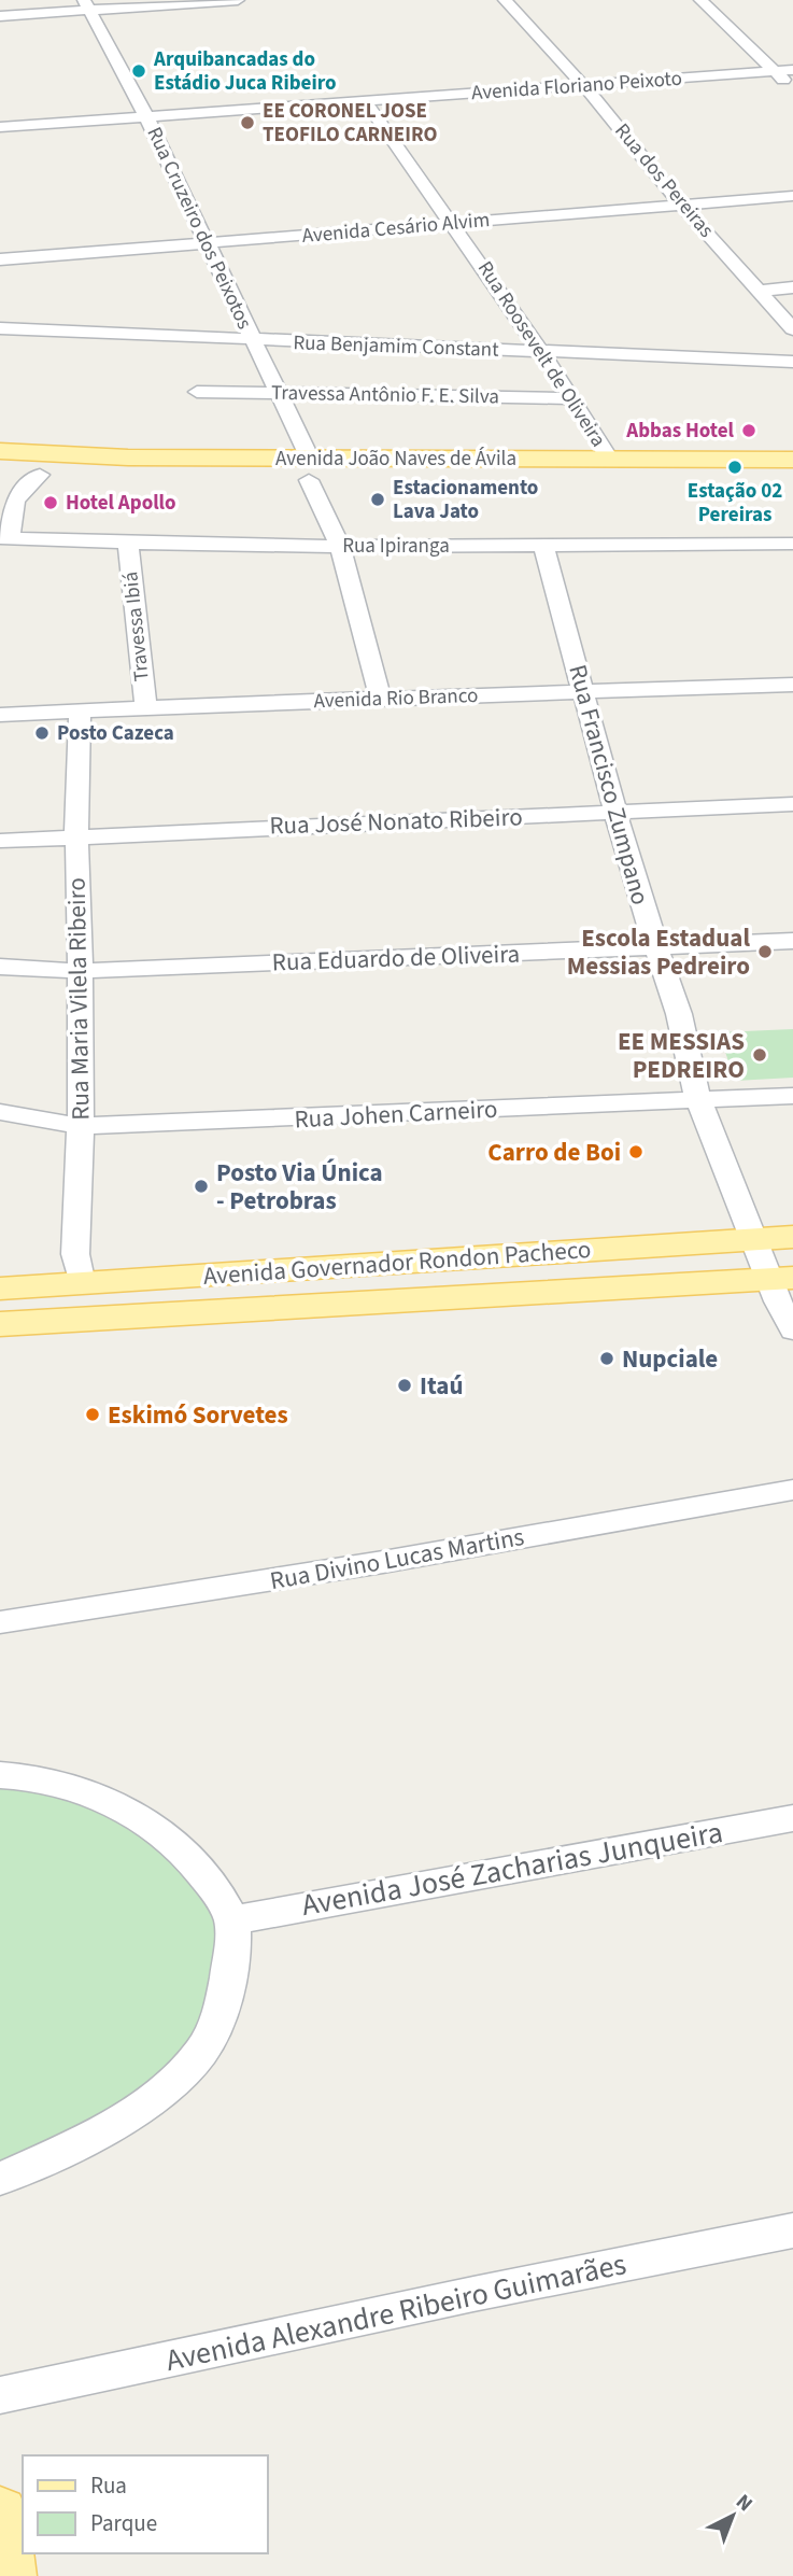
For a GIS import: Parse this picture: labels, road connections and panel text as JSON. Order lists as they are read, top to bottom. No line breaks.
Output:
{"streets":{"main road":["Avenida João Naves de Ávila","Avenida Governador Rondon Pacheco"],"street":["Avenida Floriano Peixoto","Rua dos Pereiras","Rua Cruzeiro dos Peixotos","Avenida Cesário Alvim","Rua Benjamim Constant","Rua Roosevelt de Oliveira","Travessa Antônio F. E. Silva","Rua Ipiranga","Travessa Ibiá","Avenida Rio Branco","Rua Francisco Zumpano","Rua José Nonato Ribeiro","Rua Eduardo de Oliveira","Rua Maria Vilela Ribeiro","Rua Johen Carneiro","Rua Divino Lucas Martins","Avenida José Zacharias Junqueira","Avenida Alexandre Ribeiro Guimarães"]},"crossings":[["Avenida Floriano Peixoto","Rua dos Pereiras"],["Avenida Floriano Peixoto","Rua Cruzeiro dos Peixotos"],["Avenida Floriano Peixoto","Rua Roosevelt de Oliveira"],["Rua dos Pereiras","Avenida Cesário Alvim"],["Rua Cruzeiro dos Peixotos","Avenida Cesário Alvim"],["Rua Cruzeiro dos Peixotos","Rua Benjamim Constant"],["Rua Cruzeiro dos Peixotos","Travessa Antônio F. E. Silva"],["Rua Cruzeiro dos Peixotos","Avenida João Naves de Ávila"],["Rua Cruzeiro dos Peixotos","Rua Ipiranga"],["Rua Cruzeiro dos Peixotos","Avenida Rio Branco"],["Avenida Cesário Alvim","Rua Roosevelt de Oliveira"],["Rua Benjamim Constant","Rua Roosevelt de Oliveira"],["Rua Roosevelt de Oliveira","Travessa Antônio F. E. Silva"],["Rua Roosevelt de Oliveira","Avenida João Naves de Ávila"],["Rua Ipiranga","Travessa Ibiá"],["Rua Ipiranga","Rua Francisco Zumpano"],["Travessa Ibiá","Avenida Rio Branco"],["Avenida Rio Branco","Rua Francisco Zumpano"],["Avenida Rio Branco","Rua Maria Vilela Ribeiro"],["Rua Francisco Zumpano","Rua José Nonato Ribeiro"],["Rua Francisco Zumpano","Rua Eduardo de Oliveira"],["Rua Francisco Zumpano","Rua Johen Carneiro"],["Rua Francisco Zumpano","Avenida Governador Rondon Pacheco"],["Rua José Nonato Ribeiro","Rua Maria Vilela Ribeiro"],["Rua Eduardo de Oliveira","Rua Maria Vilela Ribeiro"],["Rua Maria Vilela Ribeiro","Rua Johen Carneiro"],["Rua Maria Vilela Ribeiro","Avenida Governador Rondon Pacheco"]],"places":["Arquibancadas do Estádio Juca Ribeiro","EE CORONEL JOSE TEOFILO CARNEIRO","Abbas Hotel","Estação 02 Pereiras","Estacionamento Lava Jato","Hotel Apollo","Posto Cazeca","Escola Estadual Messias Pedreiro","EE MESSIAS PEDREIRO","Carro de Boi","Posto Via Única - Petrobras","Nupciale","Itaú","Eskimó Sorvetes"],"legend":["Rua","Parque"],"north":"top right"}
